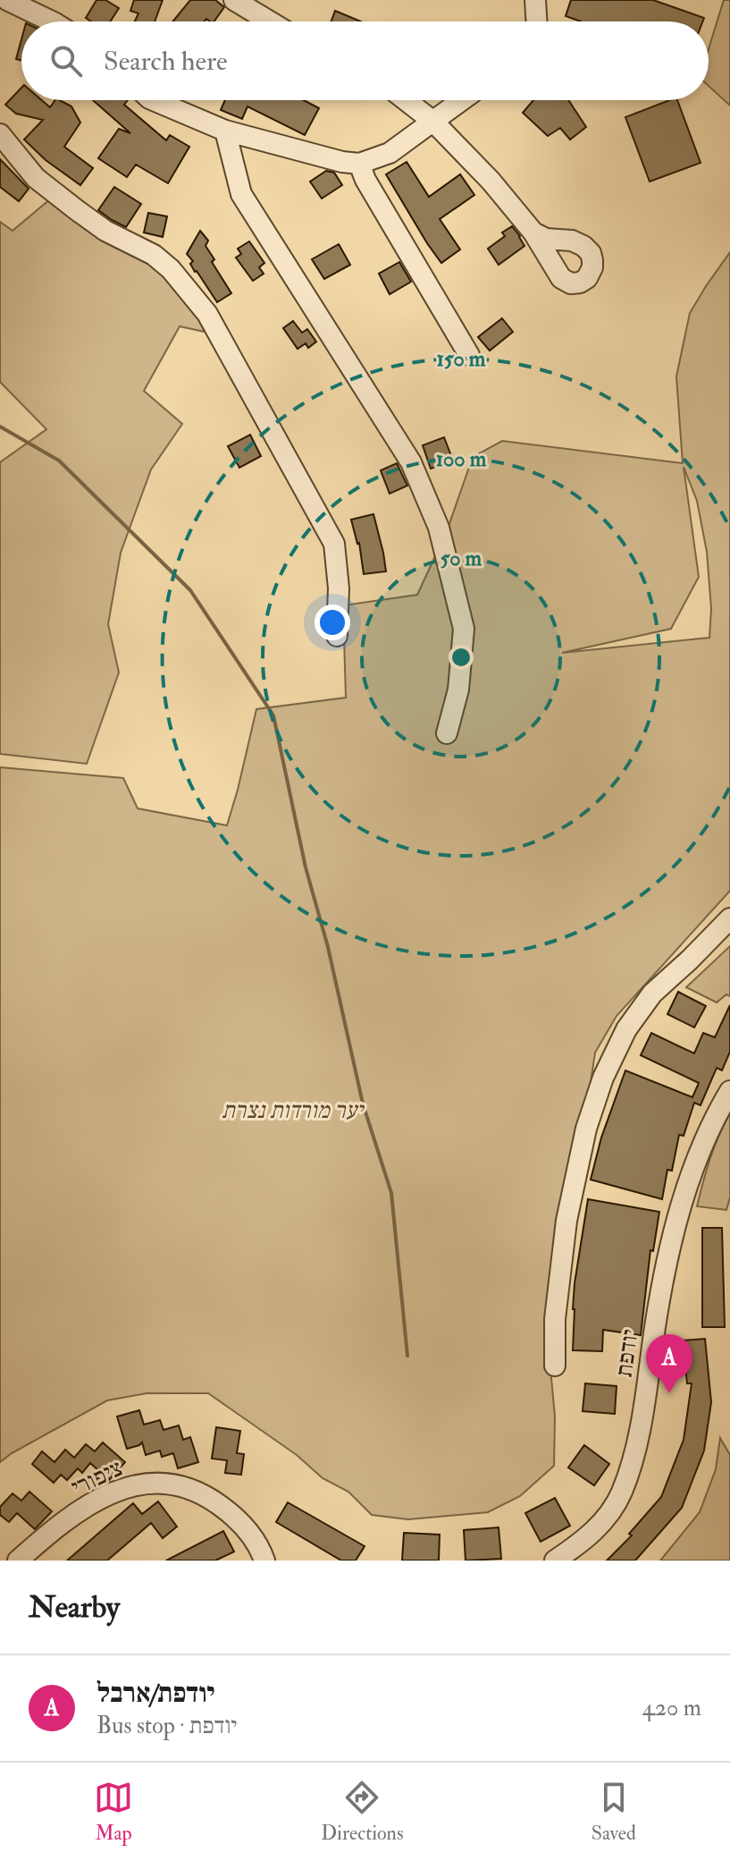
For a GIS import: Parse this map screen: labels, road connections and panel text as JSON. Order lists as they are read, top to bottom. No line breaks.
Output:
{"streets":{"street":["יודפת","ציפורי"]},"parks":["יער מורדות נצרת"],"page":{"search":"Search here","pins":"A","heading":"Nearby","list":[{"mark":"A","name":"יודפת/ארבל","note":"Bus stop · יודפת","value":"420 m"}],"nav":["Map","Directions","Saved"]},"rings":["150 m","100 m","50 m"]}
